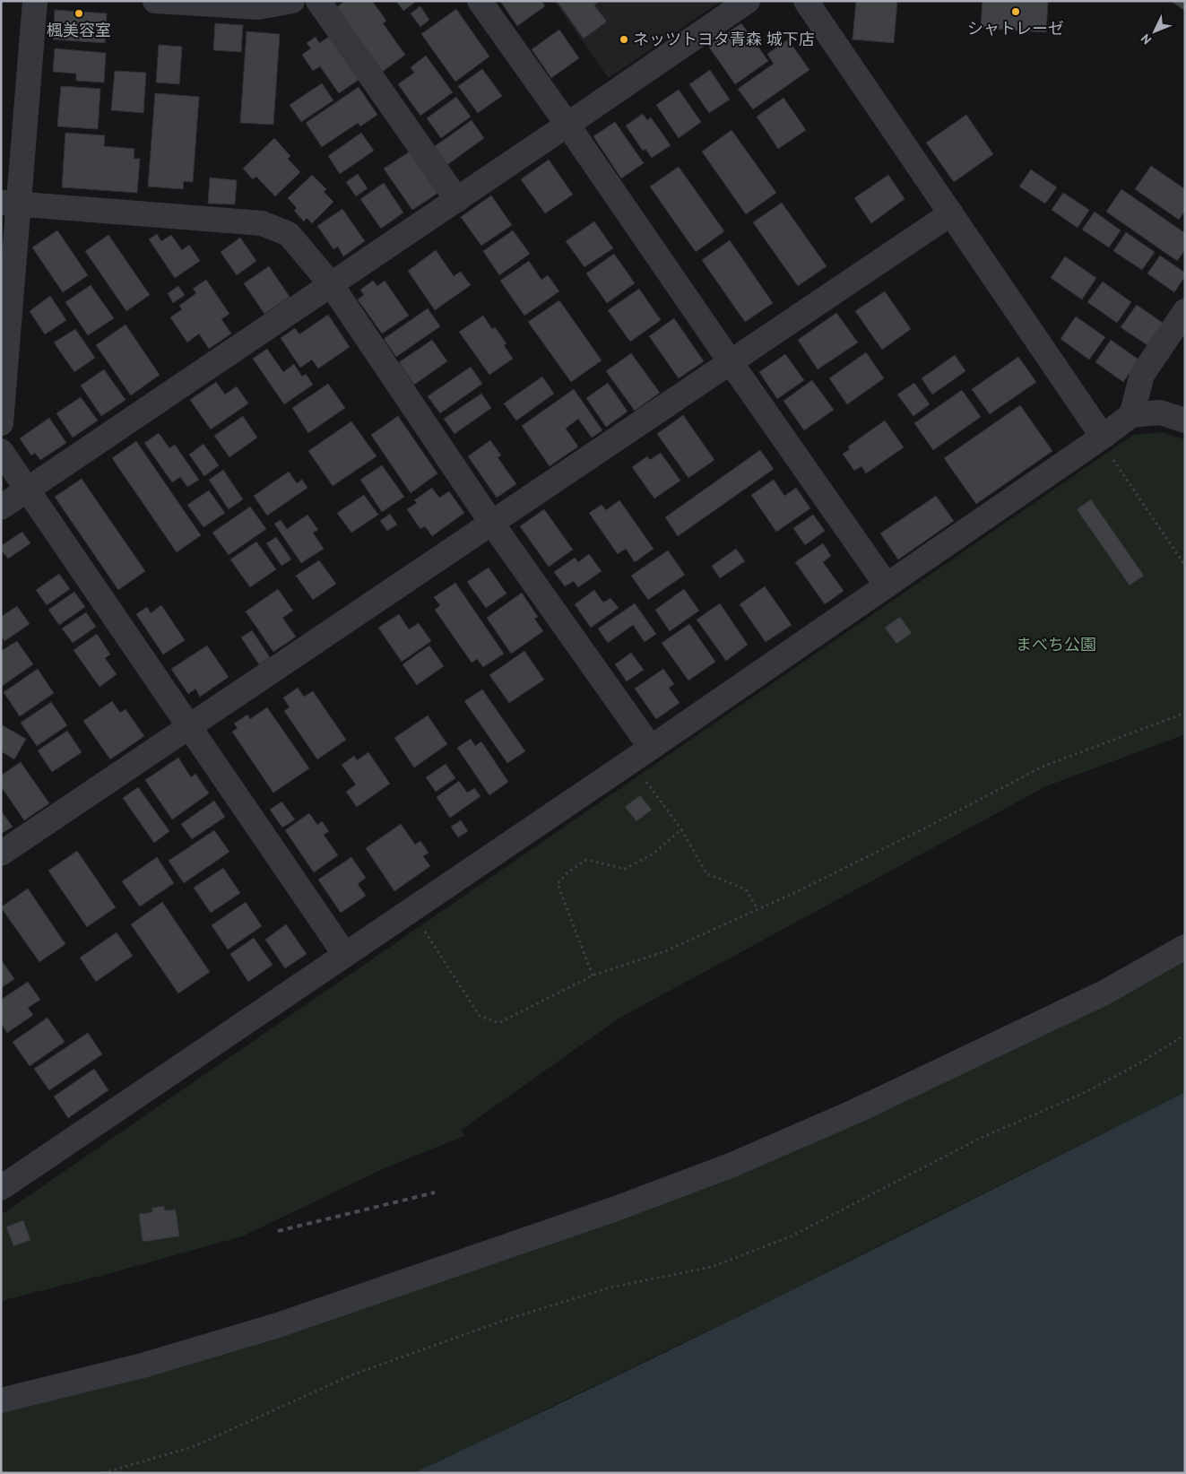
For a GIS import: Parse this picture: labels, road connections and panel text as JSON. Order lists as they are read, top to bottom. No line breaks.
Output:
{"parks":["まべち公園"],"places":["シャトレーゼ","楓美容室","ネッツトヨタ青森 城下店"],"north":"bottom left"}
